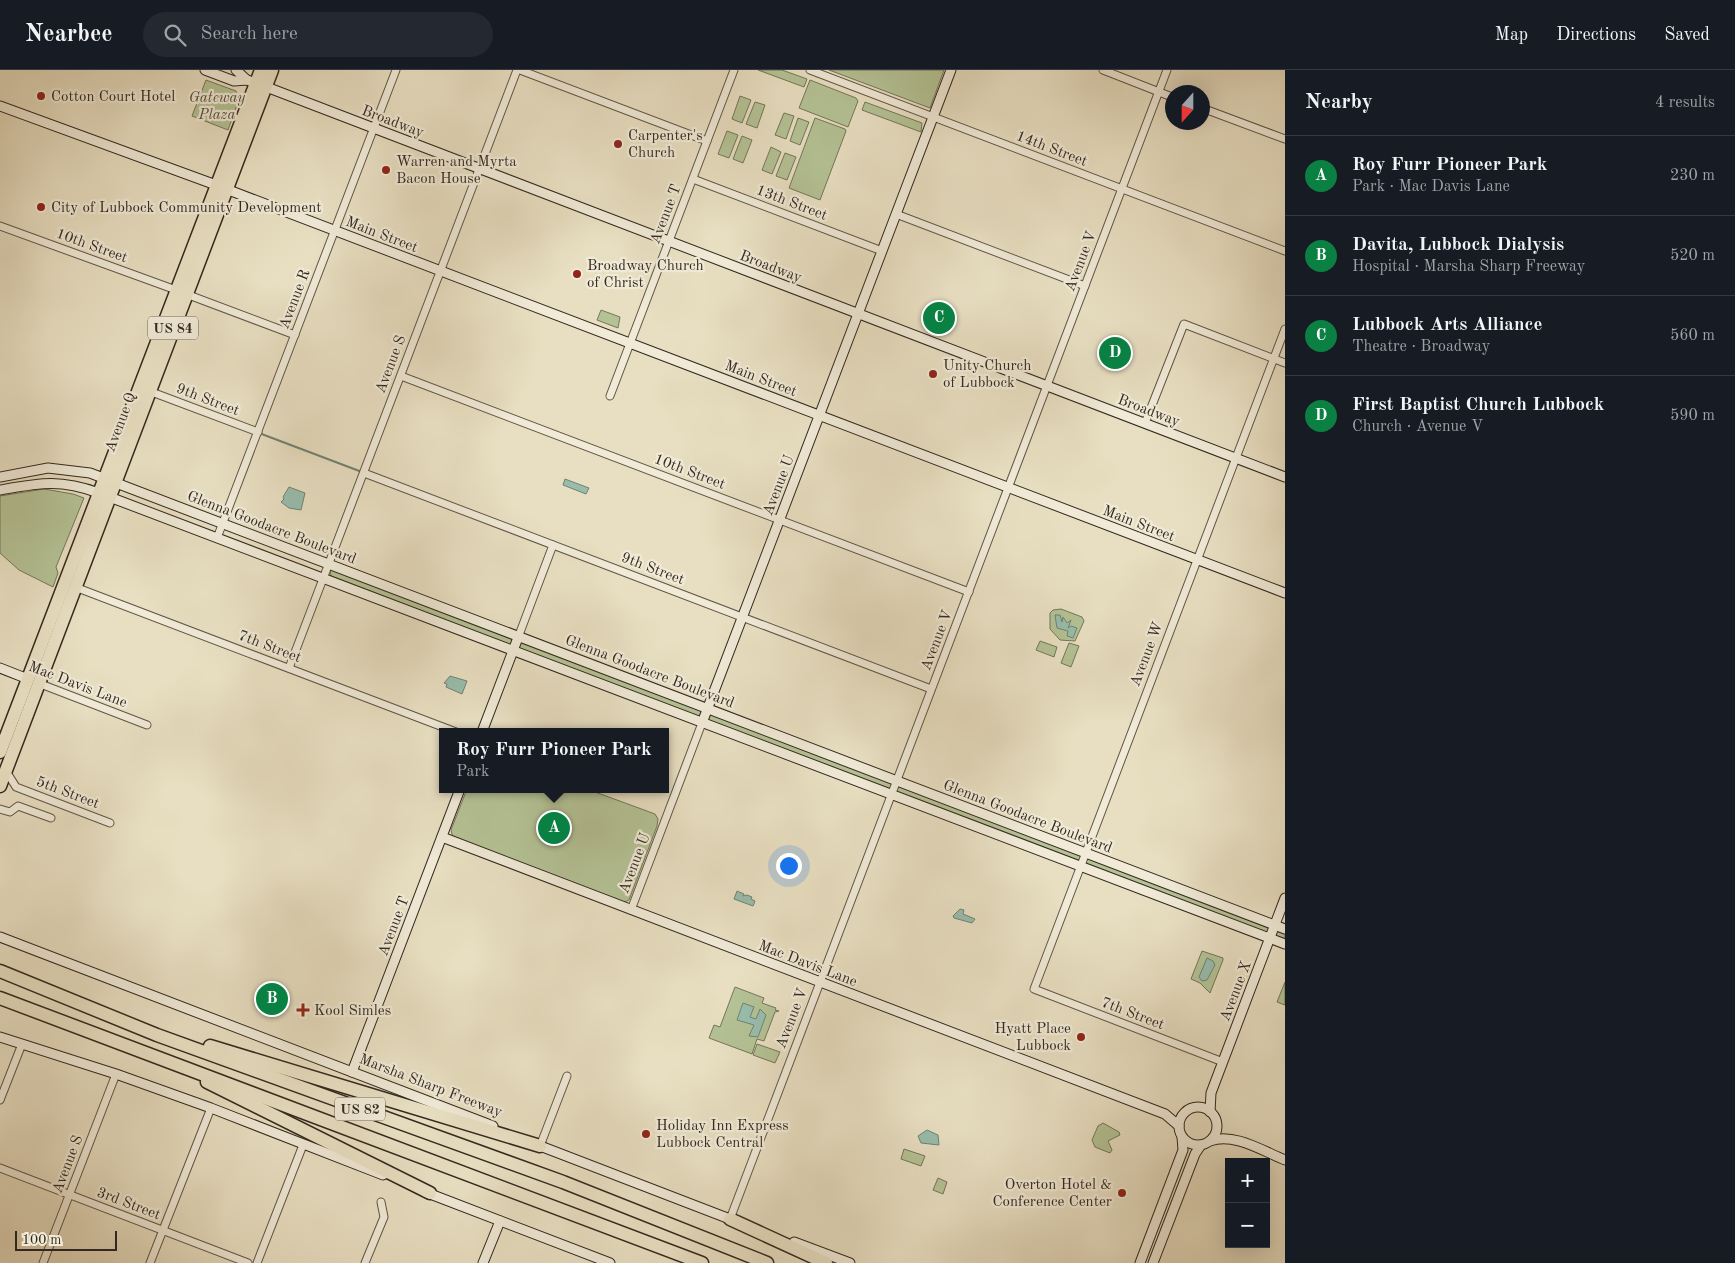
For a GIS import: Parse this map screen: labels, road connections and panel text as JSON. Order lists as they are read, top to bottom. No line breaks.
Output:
{"streets":{"highway":["US 84","Avenue Q","US 82"],"street":["Broadway","14th Street","13th Street","Avenue T","Main Street","10th Street","Avenue V","Avenue R","Avenue S","9th Street","Avenue U","Glenna Goodacre Boulevard","7th Street","Avenue W","Mac Davis Lane","5th Street","Avenue X","Marsha Sharp Freeway","3rd Street"]},"crossings":[["Broadway","Avenue T"],["Broadway","Avenue V"],["Broadway","Avenue R"],["Broadway","Avenue S"],["Broadway","Avenue Q"],["Broadway","Avenue U"],["Broadway","Avenue W"],["14th Street","Avenue V"],["14th Street","Avenue U"],["13th Street","Avenue T"],["13th Street","Avenue U"],["Avenue T","Main Street"],["Avenue T","Mac Davis Lane"],["Avenue T","Marsha Sharp Freeway"],["Main Street","Avenue V"],["Main Street","Avenue R"],["Main Street","Avenue S"],["Main Street","Avenue Q"],["Main Street","Avenue U"],["Main Street","Avenue W"],["10th Street","Avenue V"],["10th Street","Avenue R"],["10th Street","Avenue S"],["10th Street","Avenue Q"],["10th Street","Avenue U"],["Avenue V","9th Street"],["Avenue V","Glenna Goodacre Boulevard"],["Avenue V","Mac Davis Lane"],["Avenue V","Marsha Sharp Freeway"],["Avenue R","9th Street"],["Avenue R","Glenna Goodacre Boulevard"],["Avenue S","9th Street"],["Avenue S","Glenna Goodacre Boulevard"],["Avenue S","7th Street"],["Avenue S","3rd Street"],["9th Street","Avenue Q"],["9th Street","Avenue U"],["Avenue Q","Glenna Goodacre Boulevard"],["Avenue Q","7th Street"],["Avenue Q","Mac Davis Lane"],["Avenue Q","5th Street"],["Avenue U","Glenna Goodacre Boulevard"],["Avenue U","Mac Davis Lane"],["Glenna Goodacre Boulevard","Avenue W"],["Glenna Goodacre Boulevard","Avenue X"],["7th Street","Avenue W"],["7th Street","Avenue X"]],"parks":["Gateway Plaza"],"places":{"other":["Cotton Court Hotel","Carpenter's Church","Warren and Myrta Bacon House","City of Lubbock Community Development","Broadway Church of Christ","Unity Church of Lubbock","Hyatt Place Lubbock","Holiday Inn Express Lubbock Central","Overton Hotel & Conference Center"],"health":["Kool Simles"]},"scale_bar":"100 m","north":"bottom","page":{"header":"Nearbee","search":"Search here","nav":["Map","Directions","Saved"],"heading":["Nearby","4 results"],"list":[{"mark":"A","name":"Roy Furr Pioneer Park","note":"Park · Mac Davis Lane","value":"230 m"},{"mark":"B","name":"Davita, Lubbock Dialysis","note":"Hospital · Marsha Sharp Freeway","value":"520 m"},{"mark":"C","name":"Lubbock Arts Alliance","note":"Theatre · Broadway","value":"560 m"},{"mark":"D","name":"First Baptist Church Lubbock","note":"Church · Avenue V","value":"590 m"}],"pins":["C","D","A","B"],"popup":["Roy Furr Pioneer Park","Park"],"map_buttons":["+","−"],"scale":"100 m"}}
